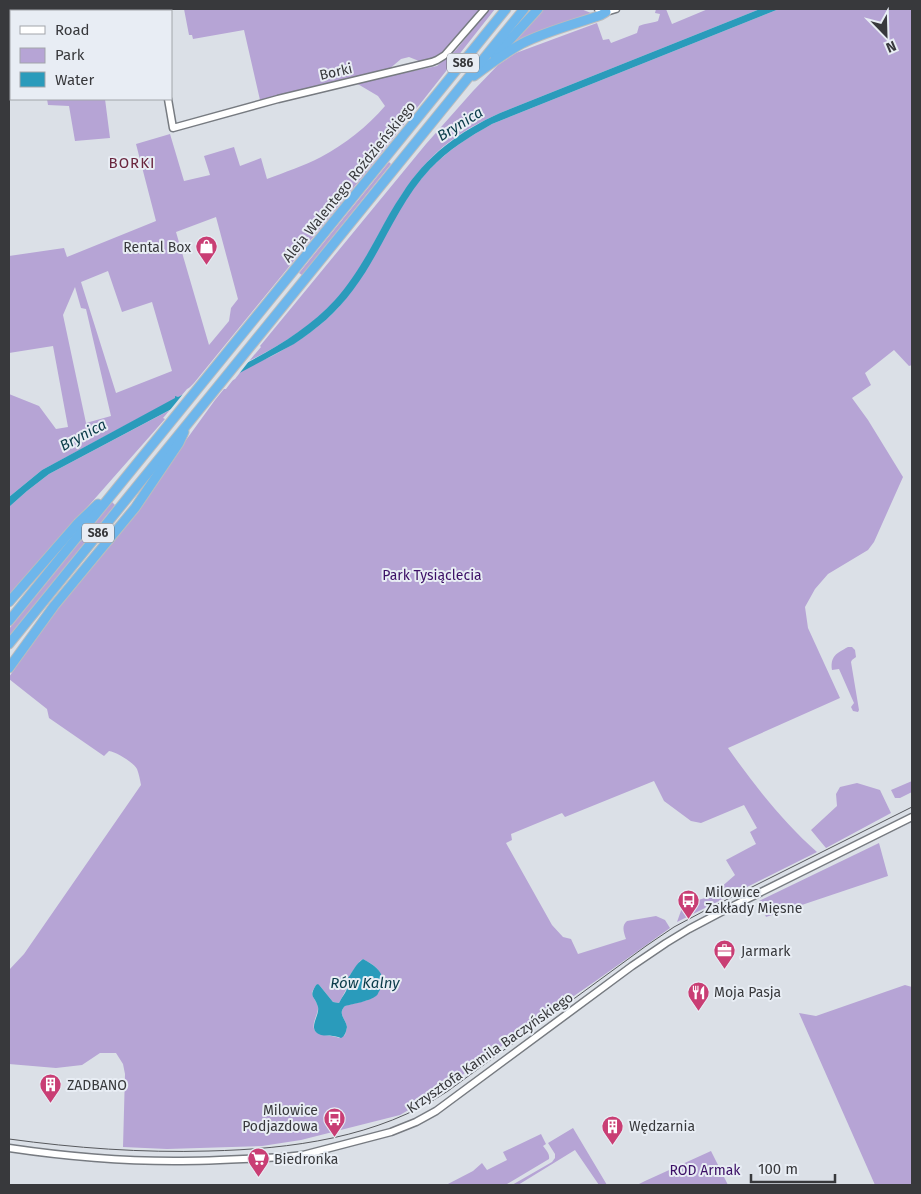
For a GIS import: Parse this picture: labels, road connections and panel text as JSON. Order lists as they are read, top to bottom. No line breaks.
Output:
{"streets":{"highway":["S86","Aleja Walentego Roździeńskiego"],"street":["Borki","Krzysztofa Kamila Baczyńskiego"]},"crossings":[["S86","Aleja Walentego Roździeńskiego"]],"districts":["BORKI"],"water":["Brynica","Rów Kalny"],"parks":["Park Tysiąclecia","ROD Armak"],"places":{"shop":["Rental Box"],"bus stop":["Milowice Zakłady Mięsne","Milowice Podjazdowa"],"office":["Jarmark"],"restaurant":["Moja Pasja"],"building":["ZADBANO","Wędzarnia"],"supermarket":["Biedronka"]},"legend":["Road","Park","Water"],"scale_bar":"100 m","north":"bottom right"}
